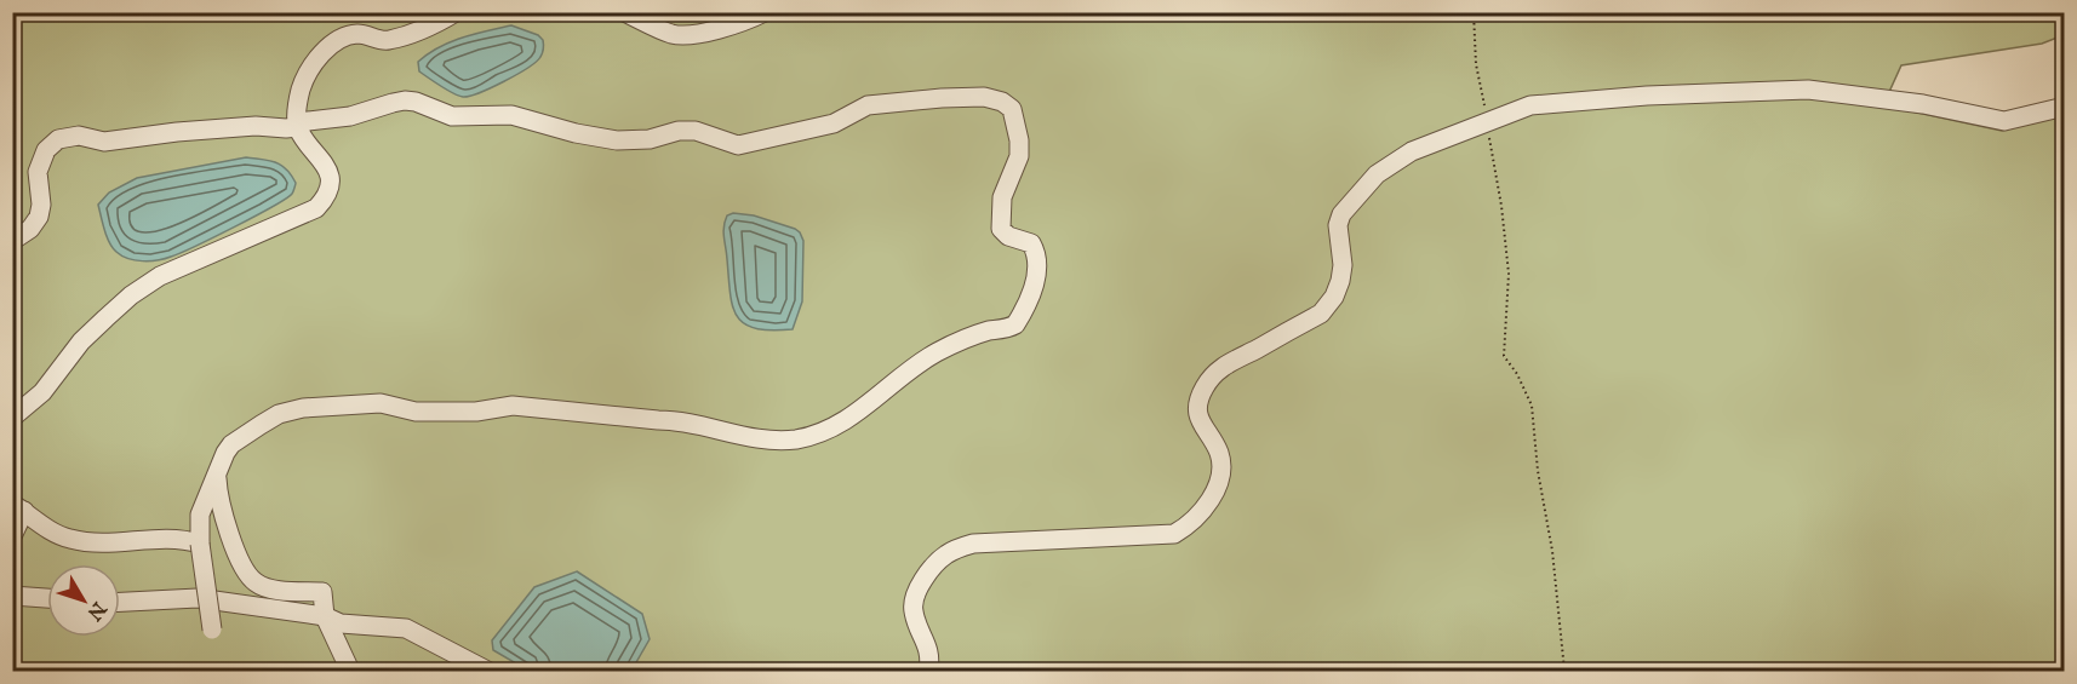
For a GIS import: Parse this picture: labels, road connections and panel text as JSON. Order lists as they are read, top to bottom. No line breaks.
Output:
{"north":"bottom right"}
